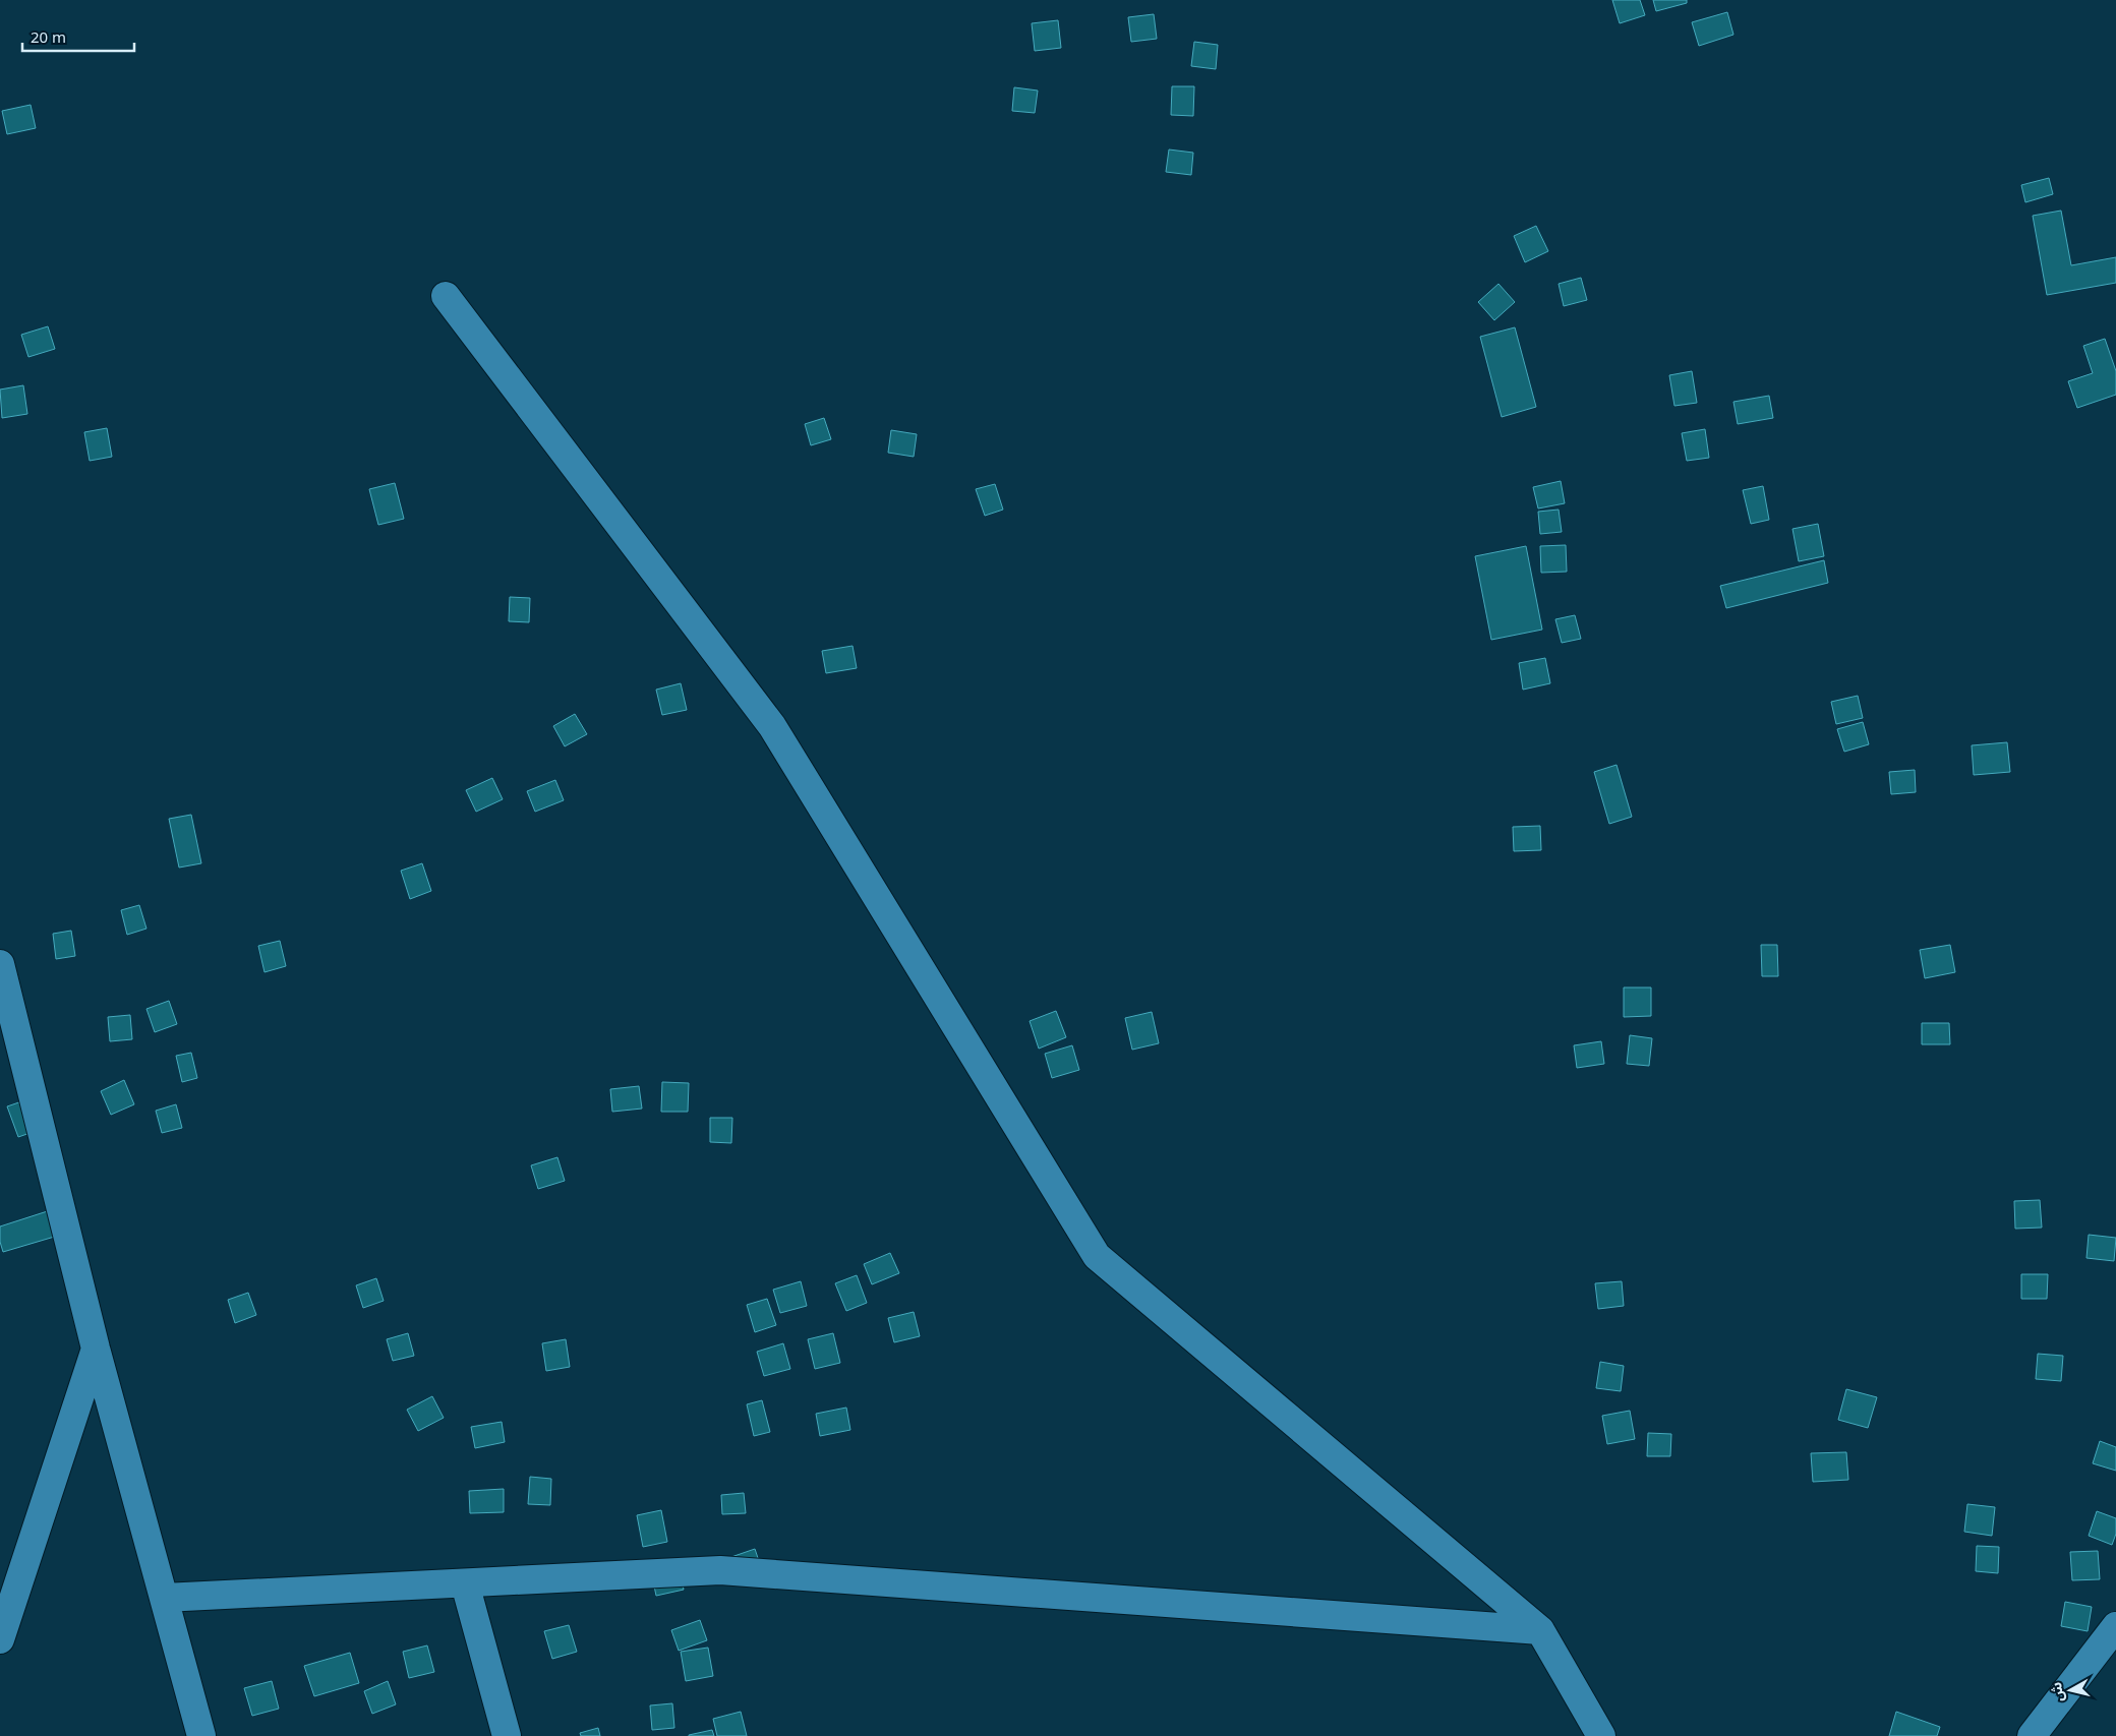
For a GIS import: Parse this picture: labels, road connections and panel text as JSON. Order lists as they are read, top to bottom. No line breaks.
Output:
{"scale_bar":"20 m","north":"left"}
